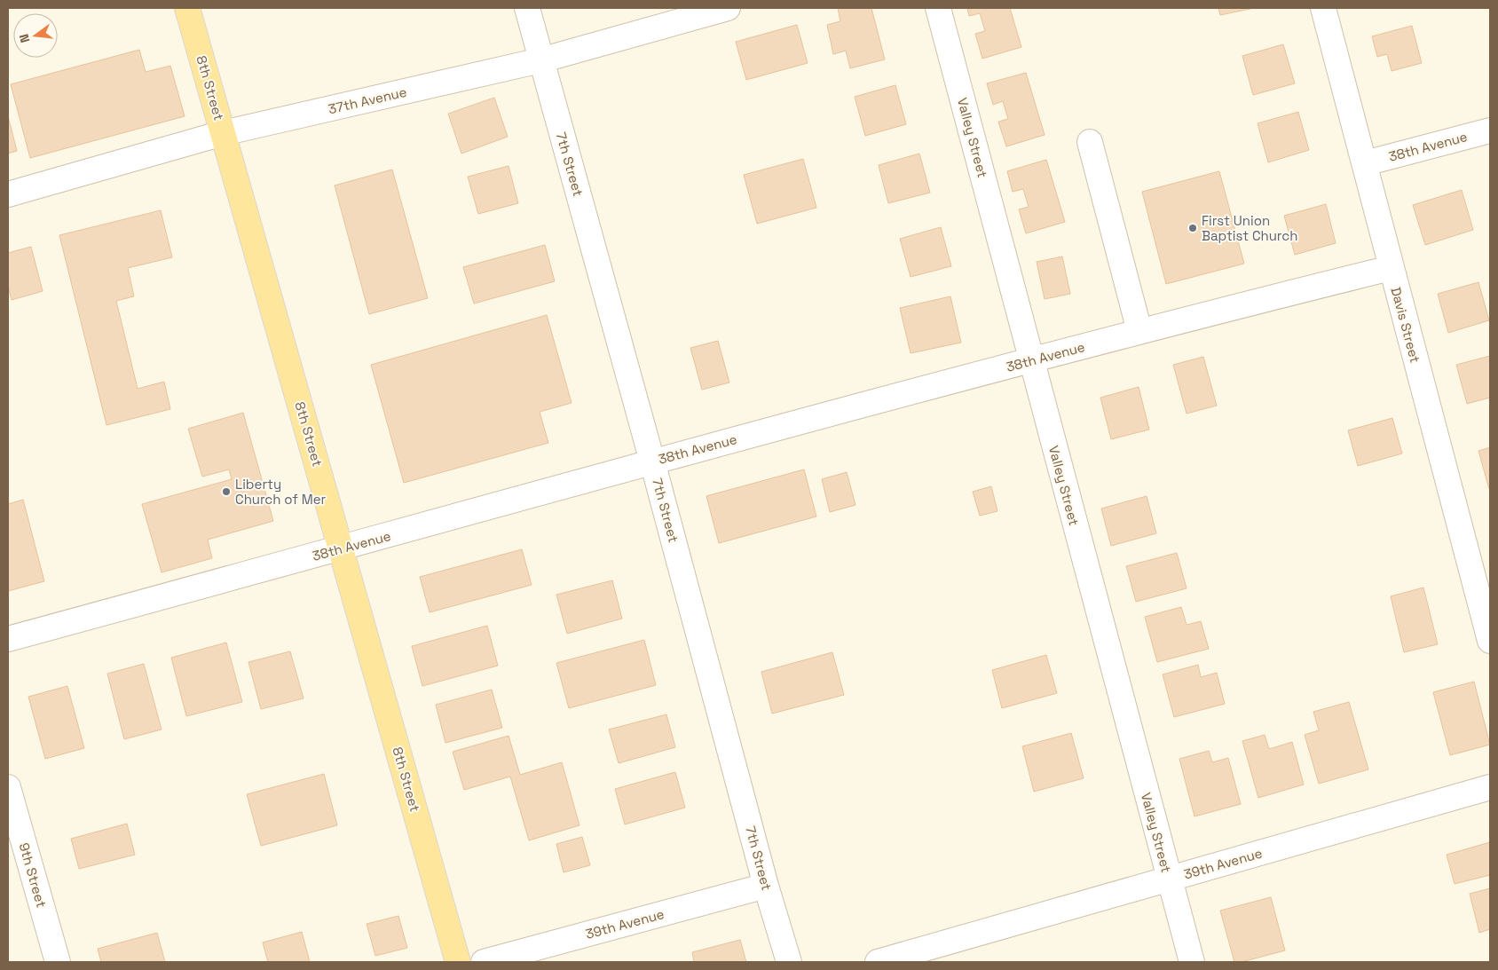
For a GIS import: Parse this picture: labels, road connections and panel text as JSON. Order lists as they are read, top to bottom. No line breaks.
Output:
{"streets":{"main road":["8th Street"],"street":["37th Avenue","Valley Street","38th Avenue","7th Street","Davis Street","39th Avenue","9th Street"]},"crossings":[["8th Street","37th Avenue"],["8th Street","38th Avenue"],["37th Avenue","7th Street"],["Valley Street","38th Avenue"],["Valley Street","39th Avenue"],["38th Avenue","7th Street"],["38th Avenue","Davis Street"],["7th Street","39th Avenue"]],"places":["First Union Baptist Church","Liberty Church of Mer"],"north":"left"}
